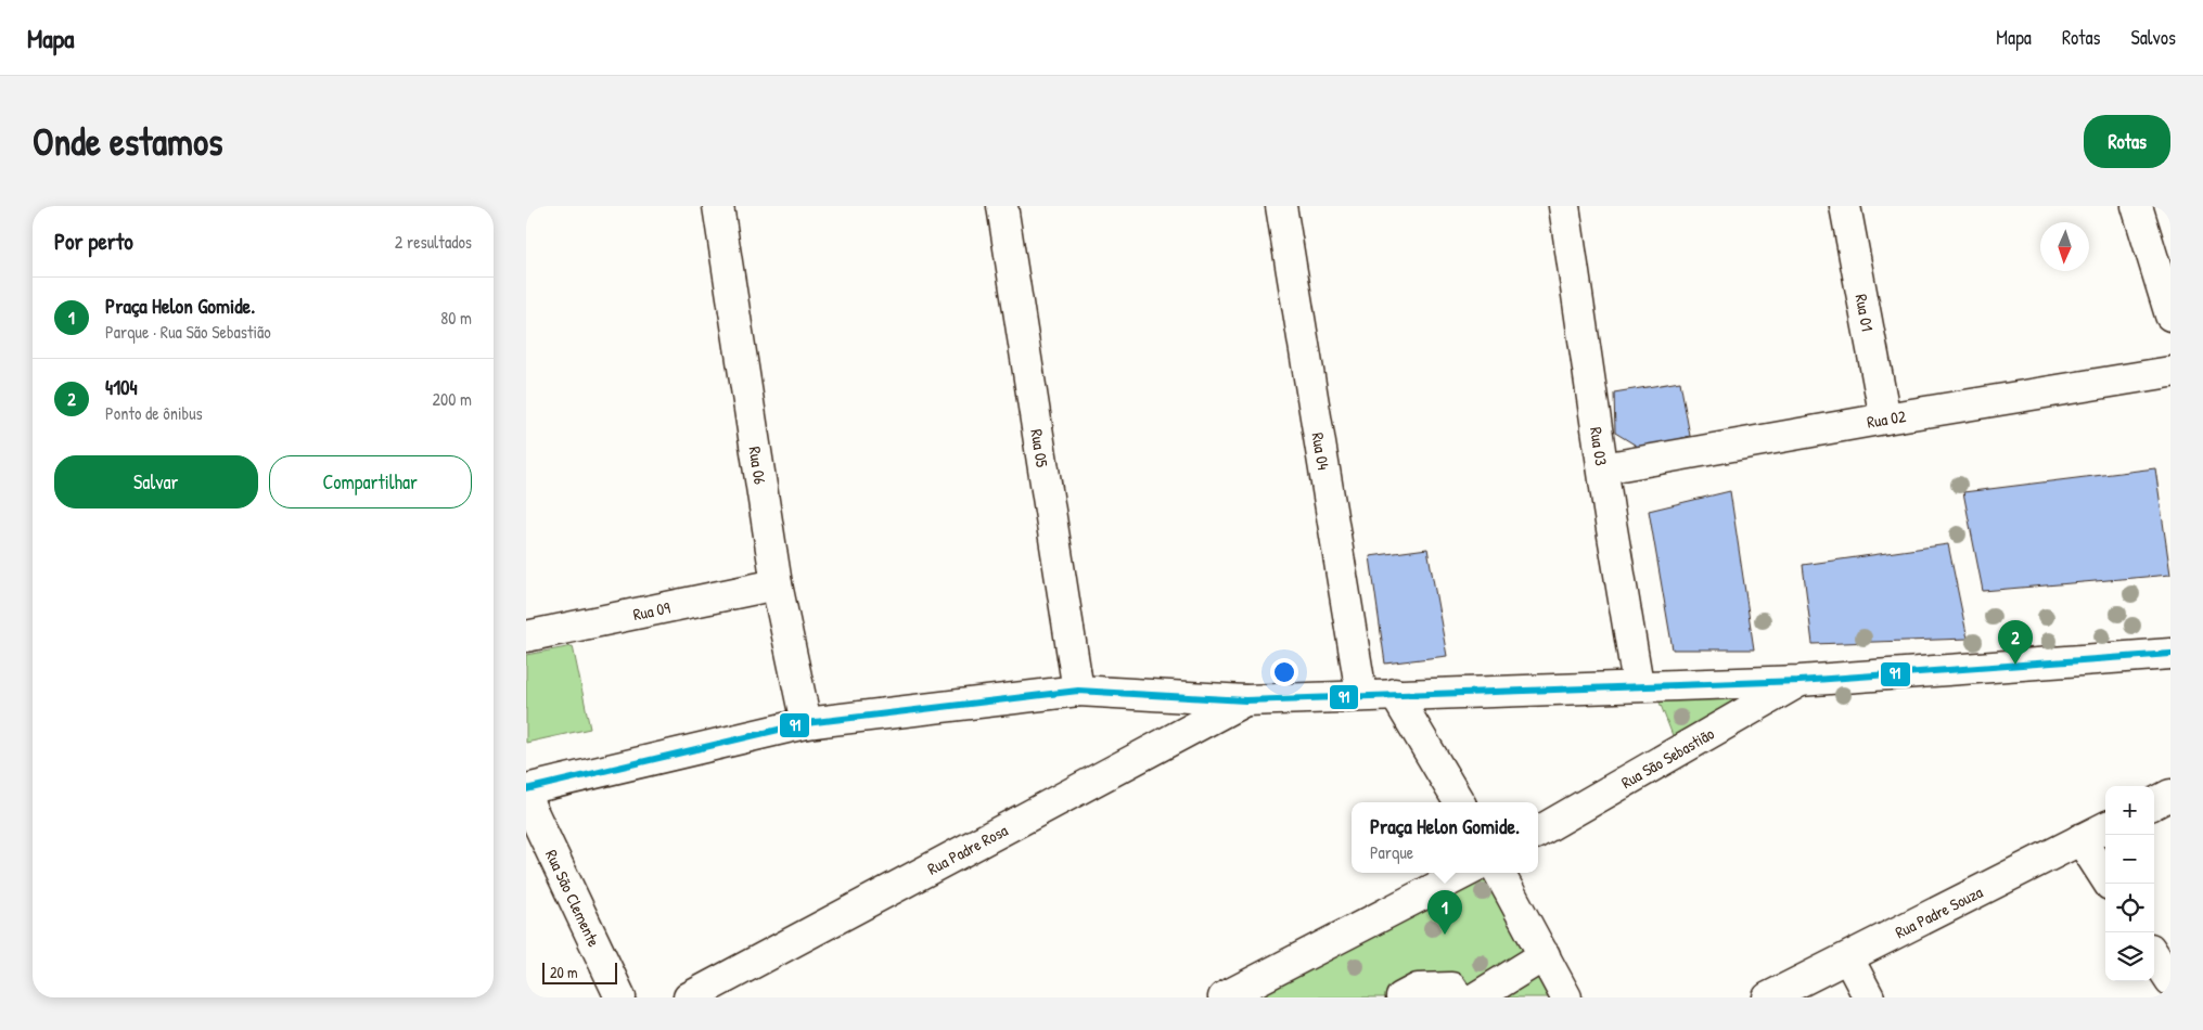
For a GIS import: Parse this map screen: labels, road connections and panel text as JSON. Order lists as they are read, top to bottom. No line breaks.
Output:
{"streets":{"street":["Rua 01","Rua 02","Rua 03","Rua 05","Rua 04","Rua 06","Rua 09","Rua São Sebastião","Rua Padre Rosa","Rua São Clemente","Rua Padre Souza"]},"crossings":[["Rua 01","Rua 02"],["Rua 02","Rua 03"],["Rua 06","Rua 09"]],"lines":["transit line 91"],"scale_bar":"20 m","north":"bottom","page":{"header":"Mapa","nav":["Mapa","Rotas","Salvos"],"buttons":["Rotas",["Salvar","Compartilhar"]],"title":"Onde estamos","heading":["Por perto","2 resultados"],"list":[{"mark":"1","name":"Praça Helon Gomide.","note":"Parque · Rua São Sebastião","value":"80 m"},{"mark":"2","name":"4104","note":"Ponto de ônibus","value":"200 m"}],"pins":["2","1"],"map_buttons":["+","−"],"popup":["Praça Helon Gomide.","Parque"],"scale":"20 m"}}
